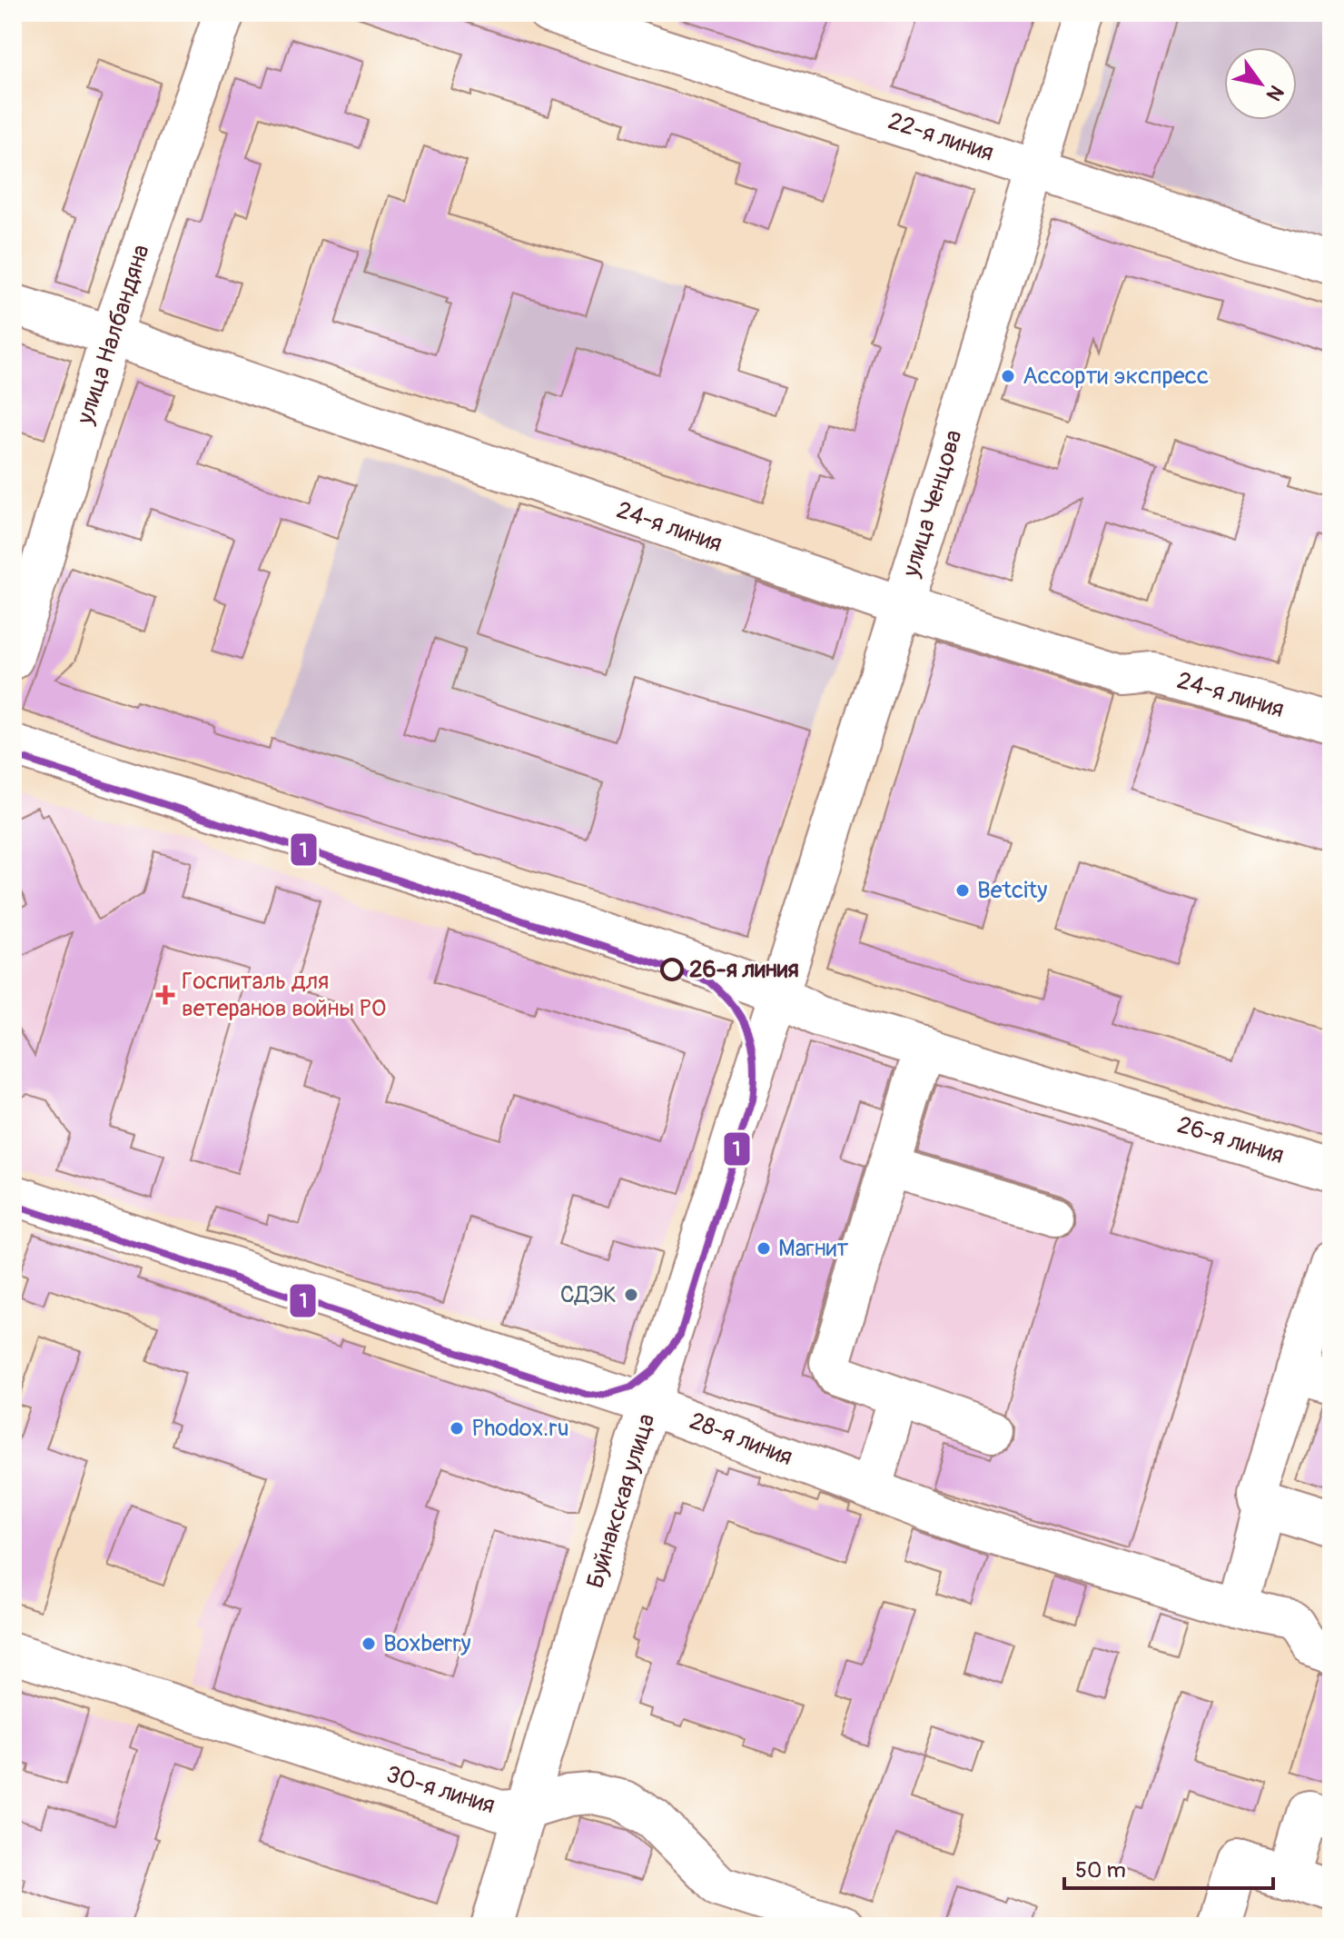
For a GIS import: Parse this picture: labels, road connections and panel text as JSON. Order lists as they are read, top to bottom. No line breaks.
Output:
{"streets":{"street":["22-я линия","улица Налбандяна","улица Ченцова","24-я линия","26-я линия","28-я линия","Буйнакская улица","30-я линия"]},"crossings":[["22-я линия","улица Ченцова"],["улица Налбандяна","24-я линия"],["улица Ченцова","24-я линия"],["улица Ченцова","26-я линия"],["улица Ченцова","Буйнакская улица"],["26-я линия","Буйнакская улица"],["28-я линия","Буйнакская улица"],["Буйнакская улица","30-я линия"]],"places":{"other":["Ассорти экспресс","Betcity","26-я линия","Магнит","СДЭК","Phodox.ru","Boxberry"],"health":["Госпиталь для ветеранов войны РО"]},"lines":["transit line 1"],"scale_bar":"50 m","north":"bottom right"}
